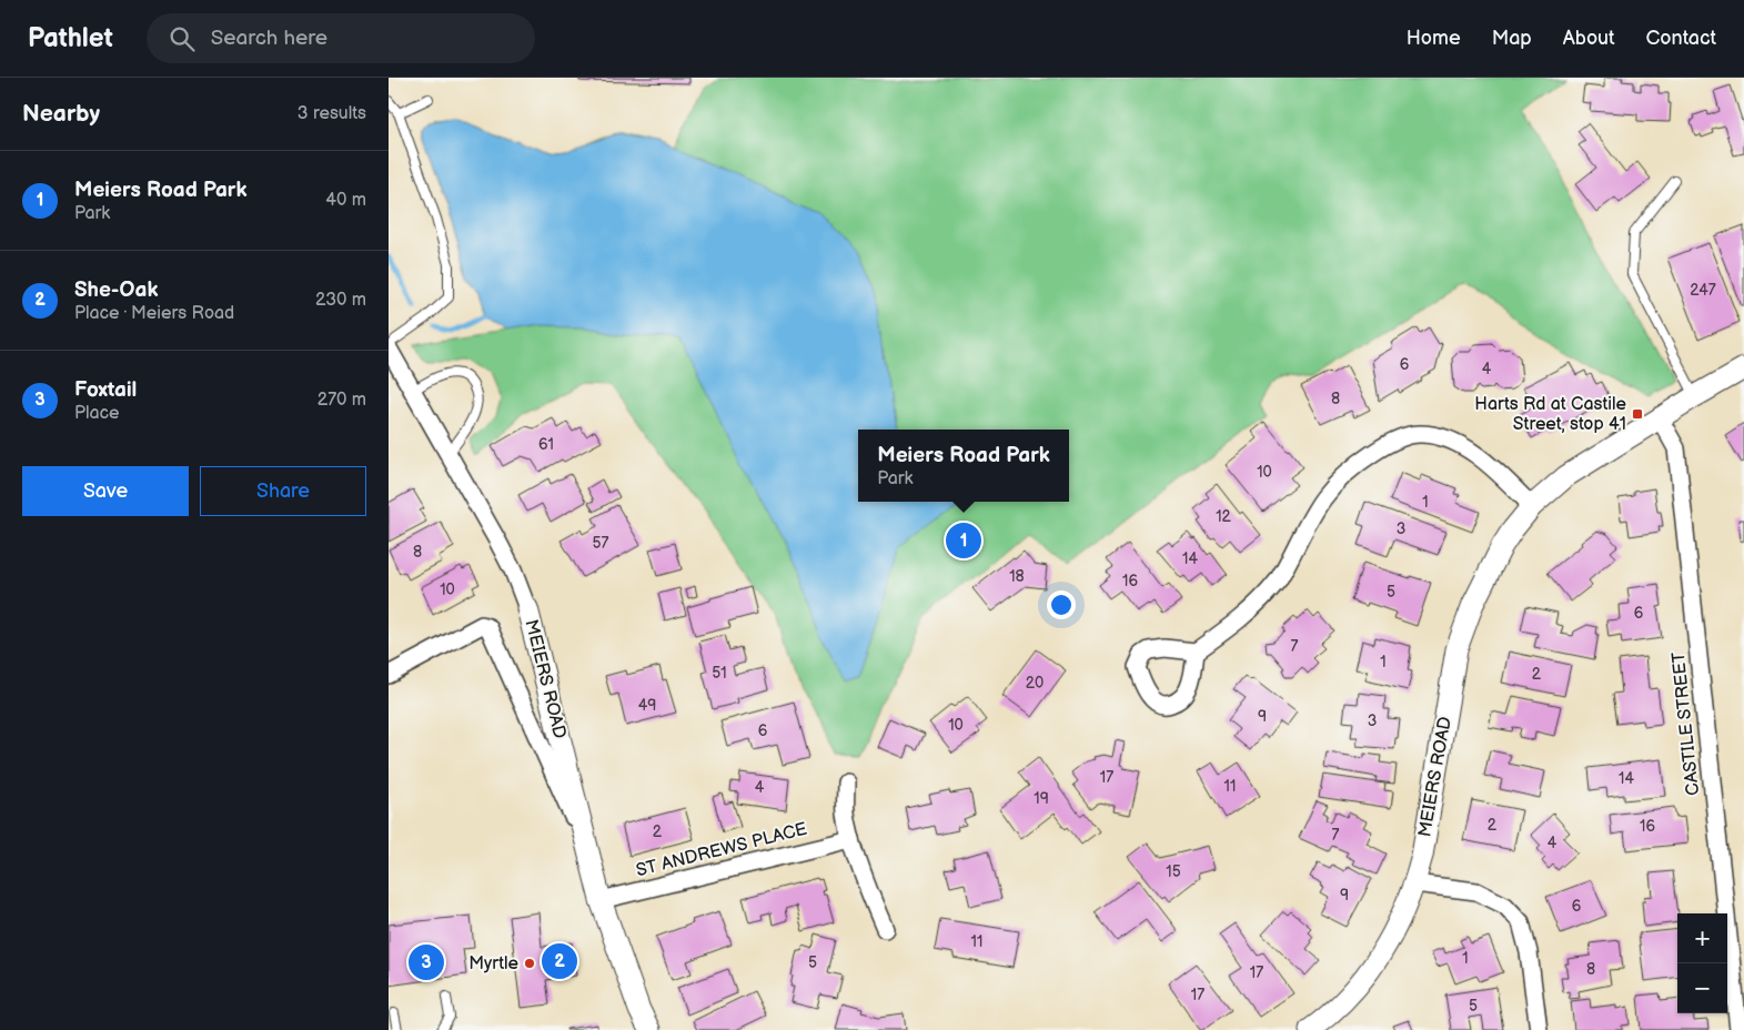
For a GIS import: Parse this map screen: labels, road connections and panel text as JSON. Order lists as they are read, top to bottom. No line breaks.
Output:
{"streets":{"street":["MEIERS ROAD","CASTILE STREET","ST ANDREWS PLACE"]},"crossings":[["MEIERS ROAD","CASTILE STREET"],["MEIERS ROAD","ST ANDREWS PLACE"]],"places":{"transit":["Harts Rd at Castile Street, stop 41"],"other":["Myrtle"]},"house_numbers":["247","6","4","8","61","10","1","12","3","57","8","14","18","16","10","5","6","7","1","51","2","20","49","9","3","10","6","17","14","11","4","19","2","16","2","7","4","15","9","6","11","1","5","8","17","17","5"],"page":{"header":"Pathlet","search":"Search here","nav":["Home","Map","About","Contact"],"heading":["Nearby","3 results"],"list":[{"mark":"1","name":"Meiers Road Park","note":"Park","value":"40 m"},{"mark":"2","name":"She-Oak","note":"Place · Meiers Road","value":"230 m"},{"mark":"3","name":"Foxtail","note":"Place","value":"270 m"}],"popup":["Meiers Road Park","Park"],"buttons":["Save","Share"],"pins":["1","2","3"],"map_buttons":["+","−"]}}
